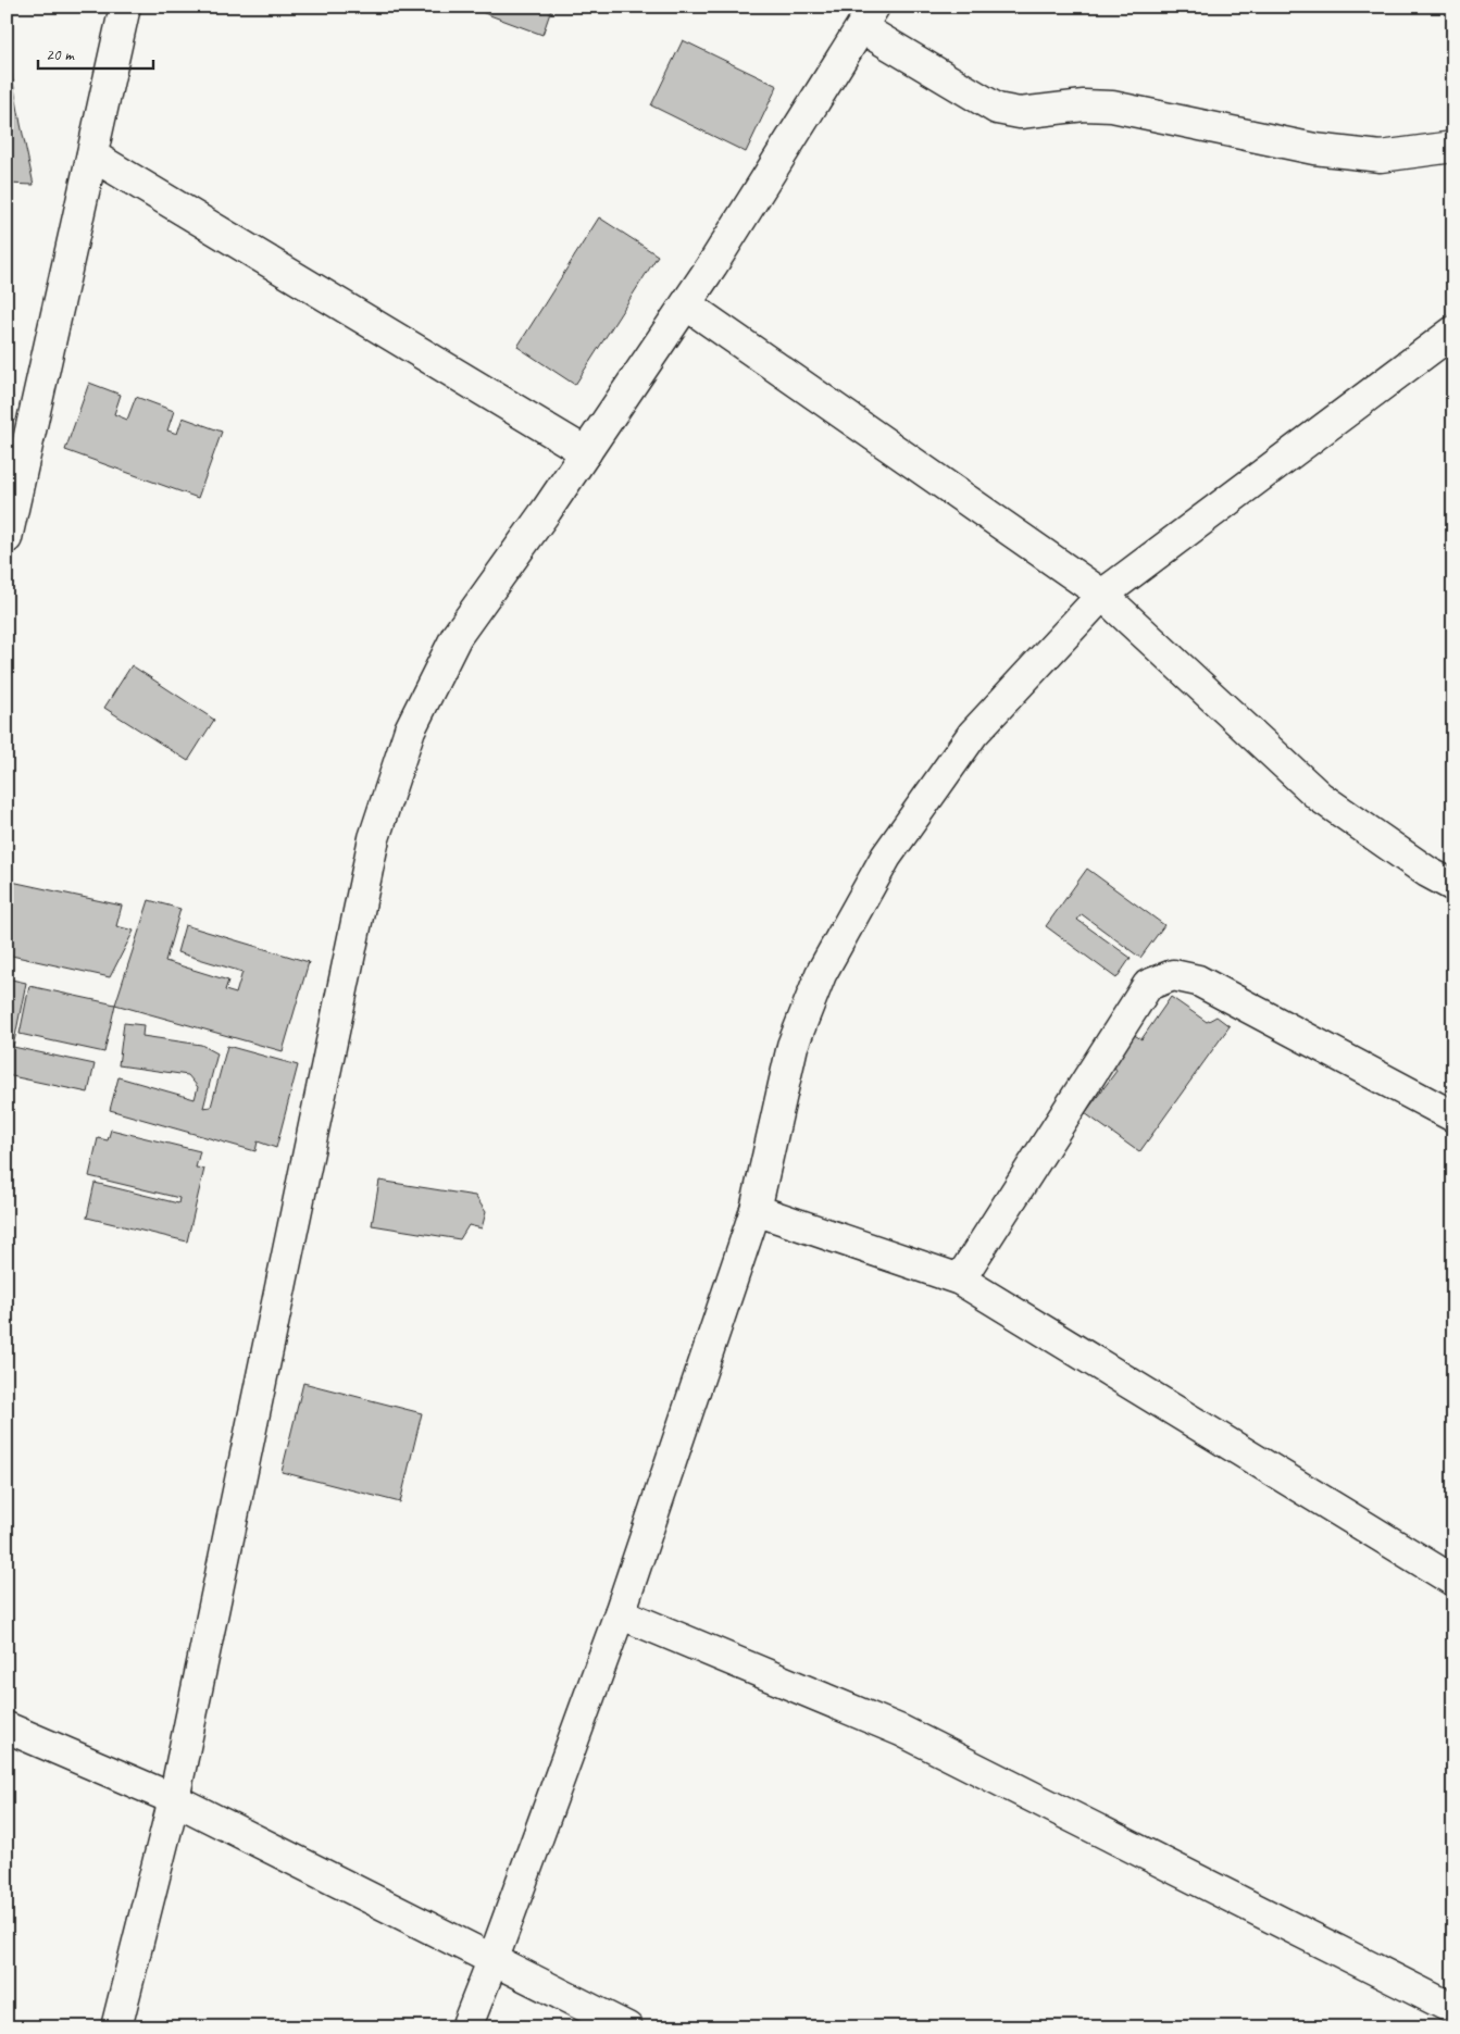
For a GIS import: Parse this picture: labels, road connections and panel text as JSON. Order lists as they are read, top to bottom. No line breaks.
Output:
{"scale_bar":"20 m"}
